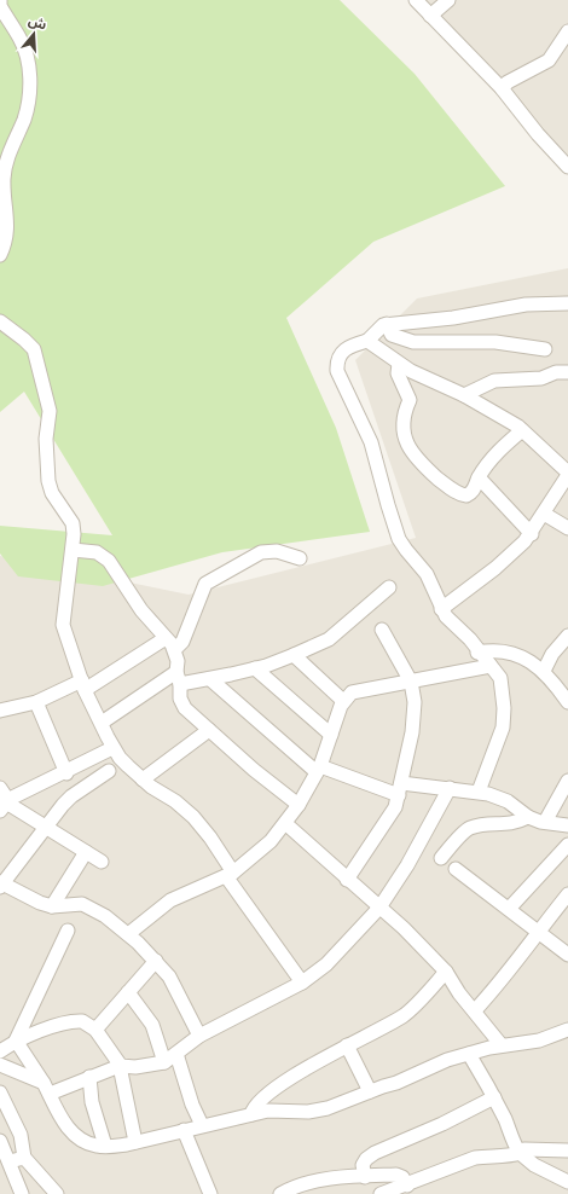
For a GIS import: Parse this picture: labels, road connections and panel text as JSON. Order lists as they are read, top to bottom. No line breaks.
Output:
{"north":"top"}
